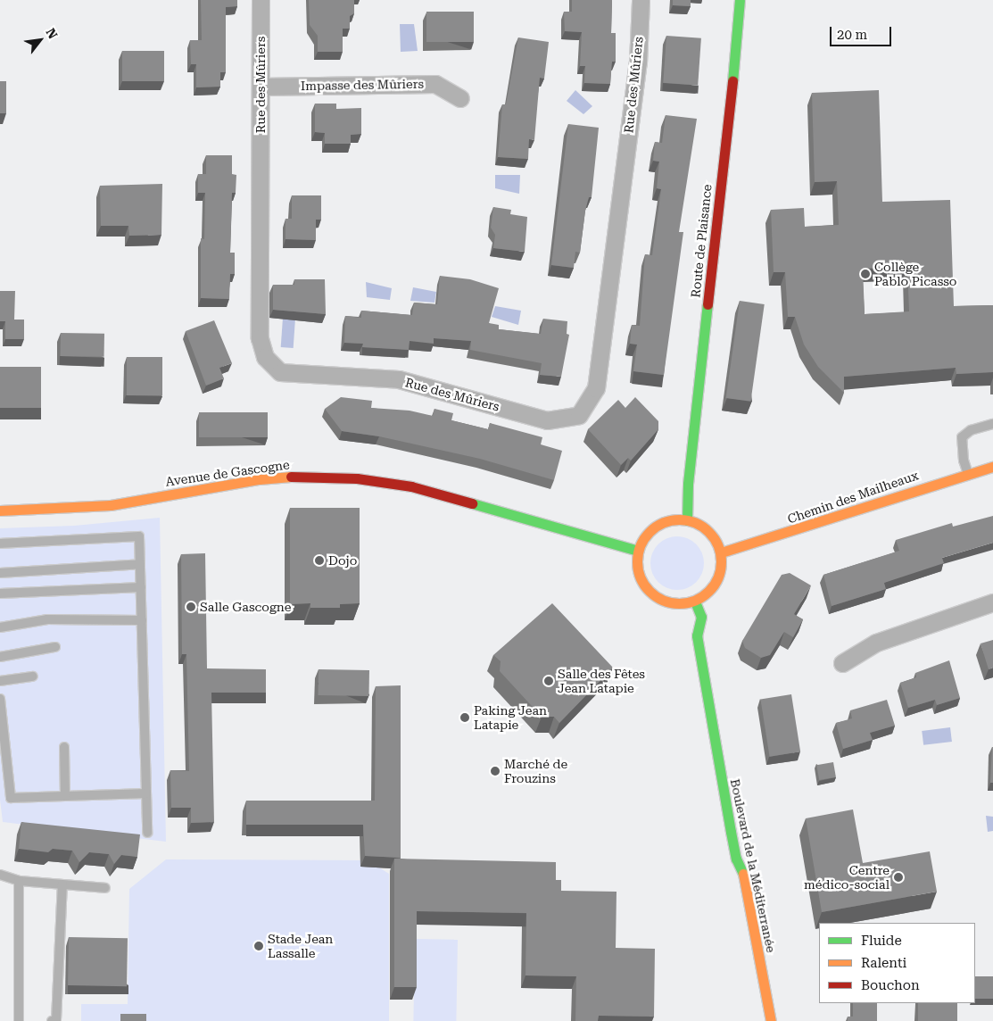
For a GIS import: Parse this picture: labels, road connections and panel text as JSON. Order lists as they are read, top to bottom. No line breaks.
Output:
{"streets":{"main road":["Route de Plaisance","Avenue de Gascogne","Chemin des Mailheaux","Boulevard de la Méditerranée"],"street":["Rue des Mûriers","Impasse des Mûriers"]},"crossings":[["Rue des Mûriers","Impasse des Mûriers"],["Route de Plaisance","Avenue de Gascogne"],["Route de Plaisance","Chemin des Mailheaux"],["Route de Plaisance","Boulevard de la Méditerranée"],["Avenue de Gascogne","Chemin des Mailheaux"],["Avenue de Gascogne","Boulevard de la Méditerranée"],["Chemin des Mailheaux","Boulevard de la Méditerranée"]],"places":["Collège Pablo Picasso","Dojo","Salle Gascogne","Salle des Fêtes Jean Latapie","Paking Jean Latapie","Marché de Frouzins","Centre médico-social","Stade Jean Lassalle"],"legend":["Fluide","Ralenti","Bouchon"],"scale_bar":"20 m","north":"top right"}
